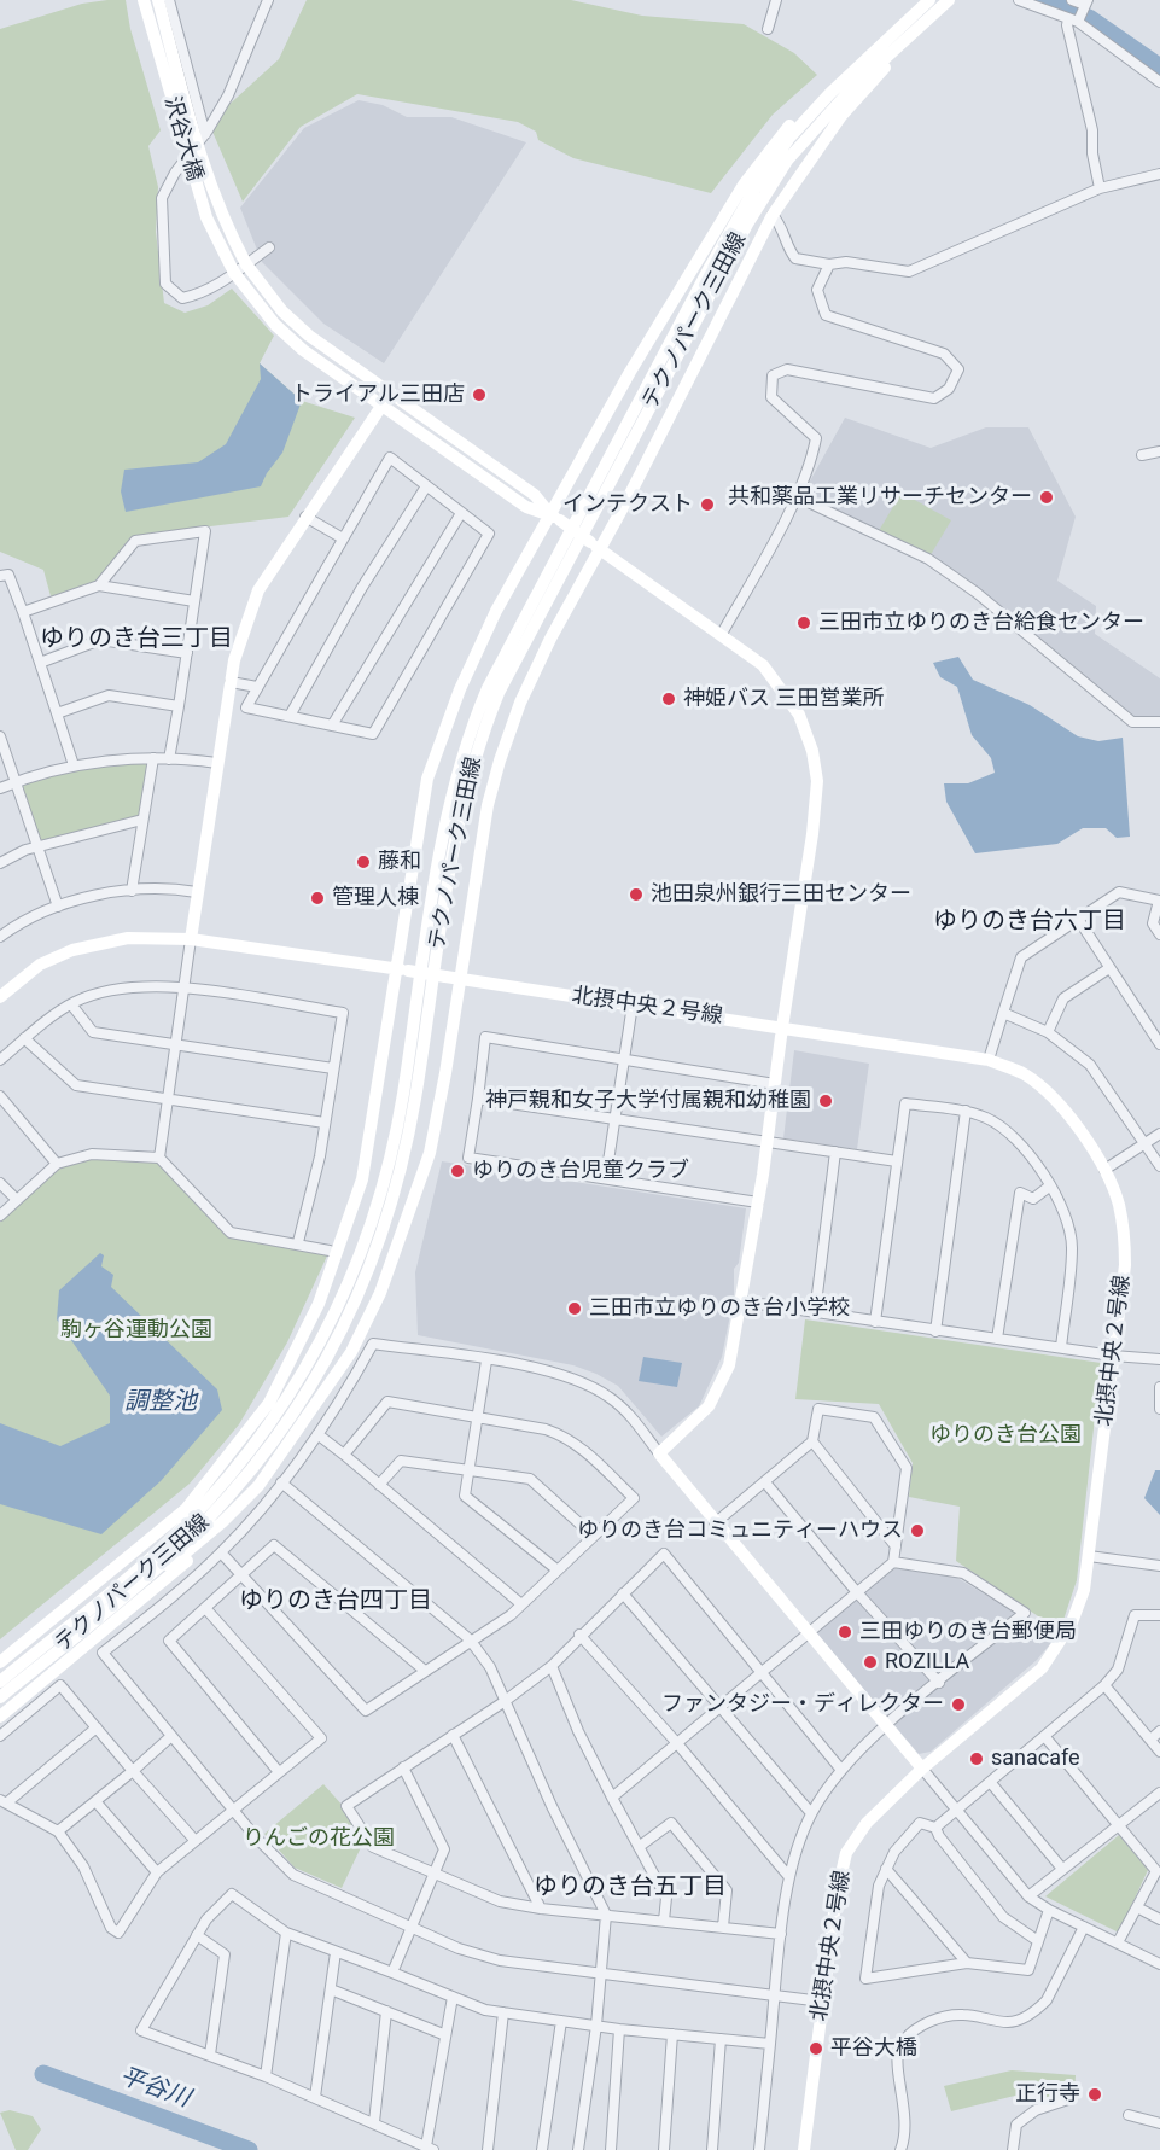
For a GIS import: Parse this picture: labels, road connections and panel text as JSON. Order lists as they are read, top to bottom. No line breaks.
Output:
{"streets":{"main road":["沢谷大橋","テクノパーク三田線","北摂中央２号線"]},"districts":["ゆりのき台三丁目","ゆりのき台六丁目","ゆりのき台四丁目","ゆりのき台五丁目"],"water":["調整池","平谷川"],"parks":["駒ヶ谷運動公園","ゆりのき台公園","りんごの花公園"],"places":["トライアル三田店","共和薬品工業リサーチセンター","インテクスト","三田市立ゆりのき台給食センター","神姫バス 三田営業所","藤和","池田泉州銀行三田センター","管理人棟","神戸親和女子大学付属親和幼稚園","ゆりのき台児童クラブ","三田市立ゆりのき台小学校","ゆりのき台コミュニティーハウス","三田ゆりのき台郵便局","ROZILLA","ファンタジー・ディレクター","sanacafe","平谷大橋","正行寺"]}
